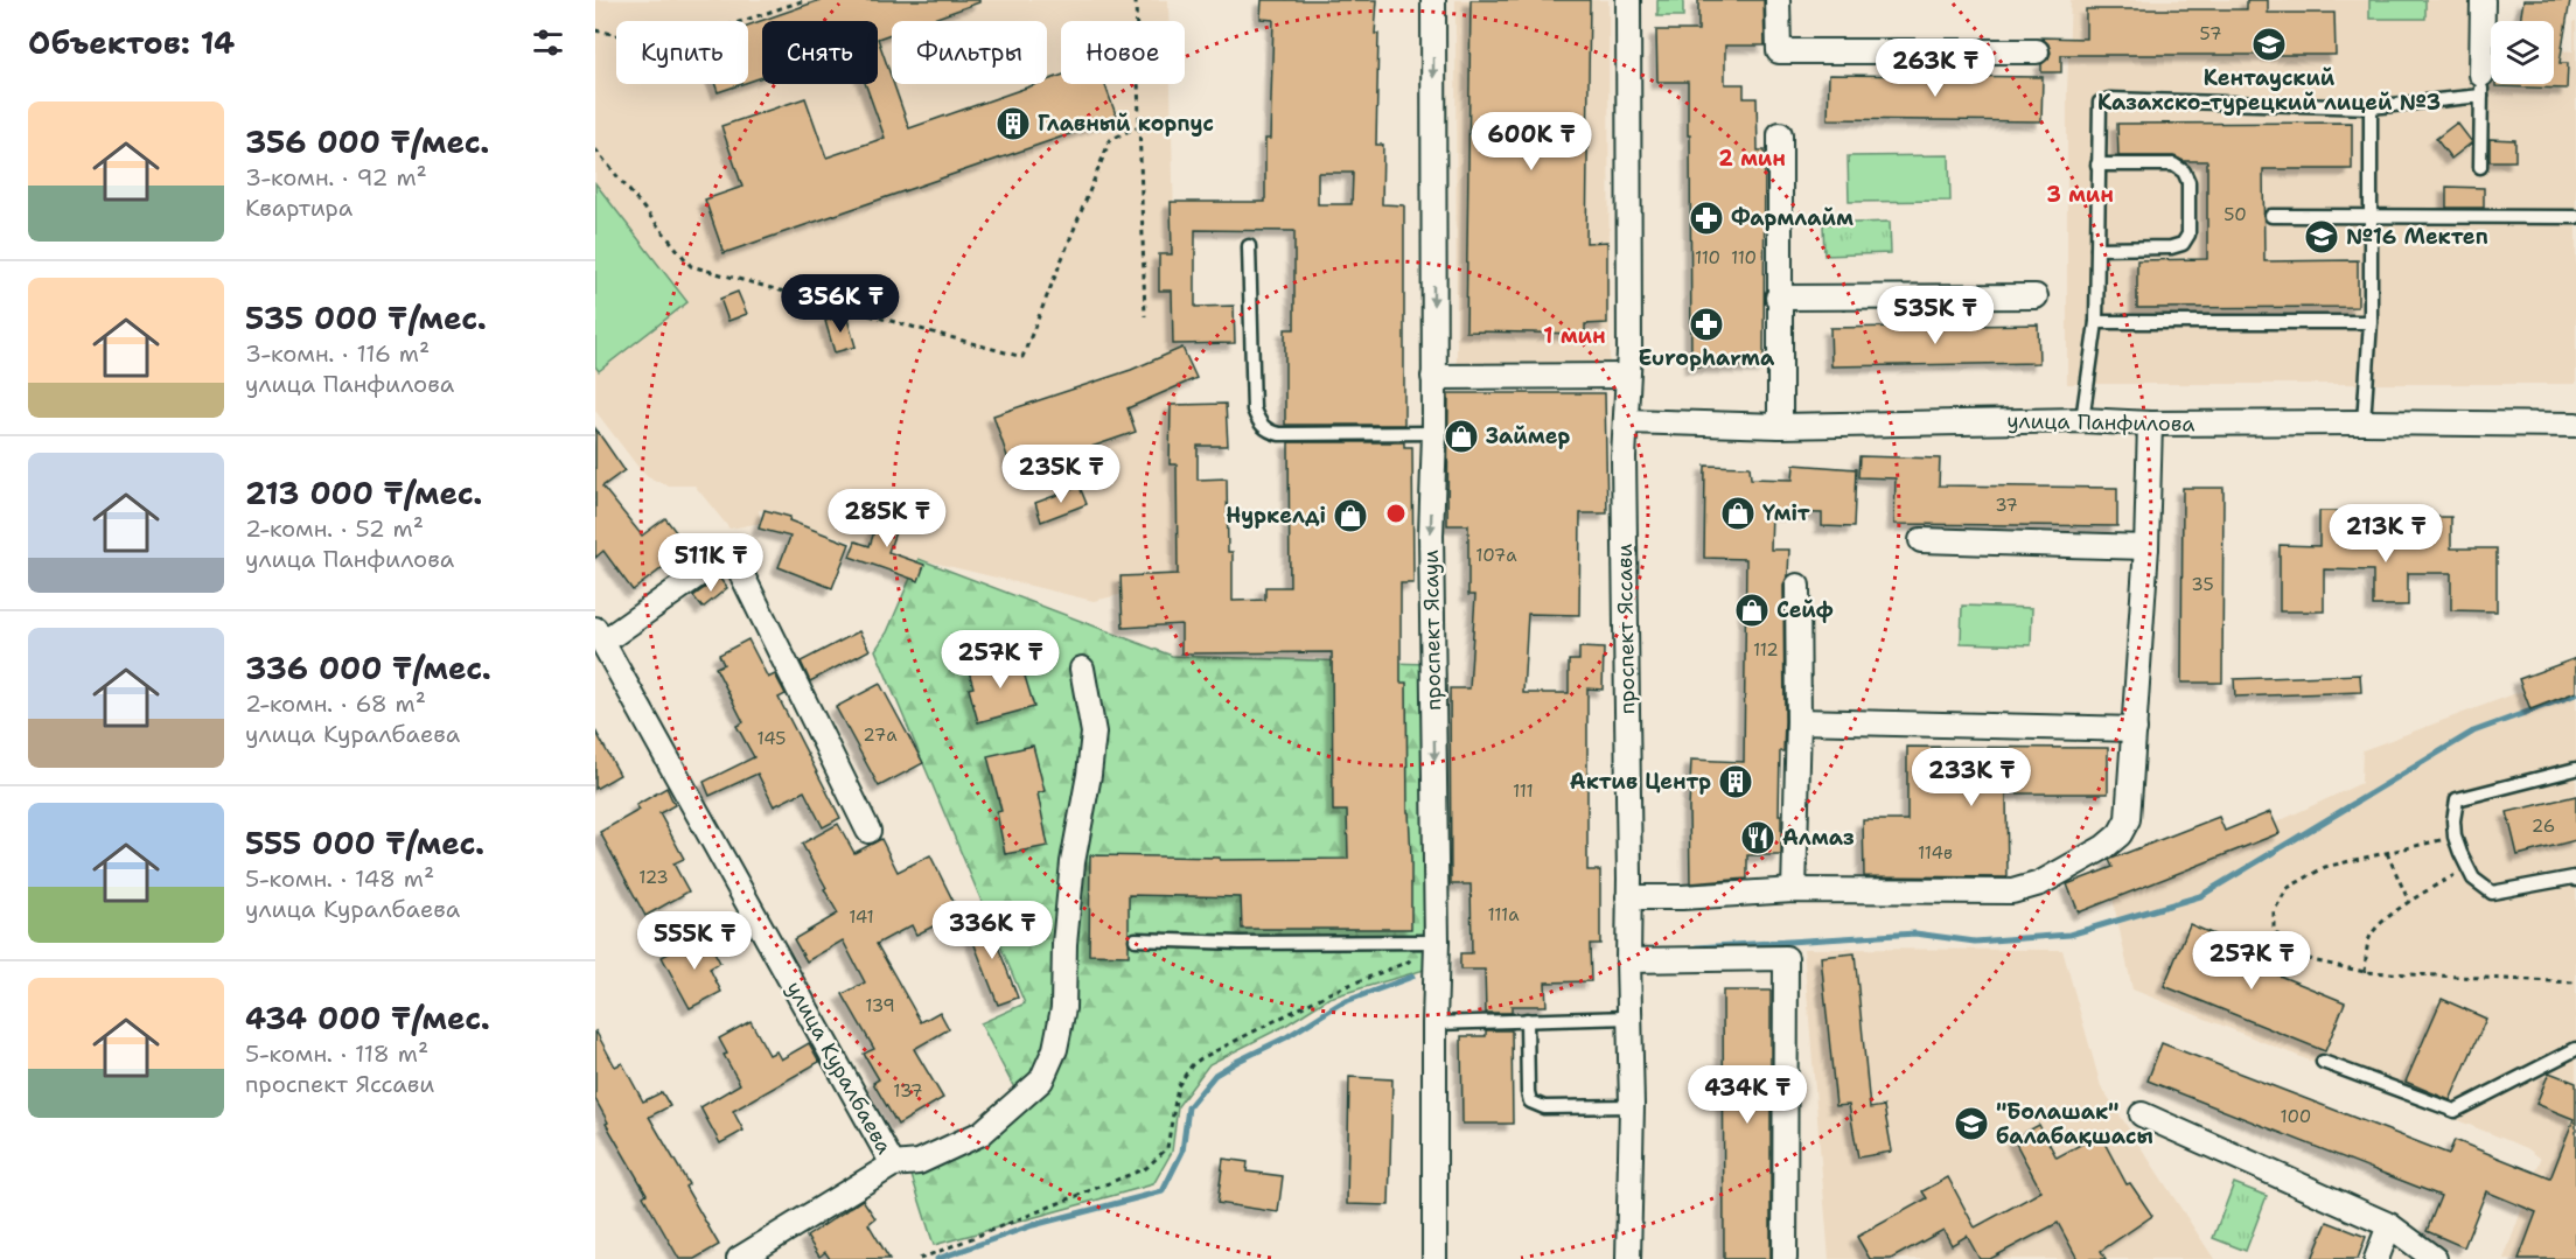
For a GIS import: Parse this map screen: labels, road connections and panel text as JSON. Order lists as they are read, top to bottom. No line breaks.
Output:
{"streets":{"street":["улица Панфилова","проспект Яссави","проспект Ясауи","улица Куралбаева"]},"crossings":[["улица Панфилова","проспект Яссави"]],"one_way":["проспект Ясауи"],"places":{"school or university":["Кентауский Казахско-турецкий лицей №3","№16 Мектеп","\"Болашак\" балабақшасы"],"building":["Главный корпус","Актив Центр"],"pharmacy":["Фармлайм","Europharma"],"shop":["Займер","Үміт","Нуркелді","Сейф"],"restaurant":["Алмаз"]},"house_numbers":["57","50","110","110","37","107а","35","112","27а","145","111","26","114в","123","111а","141","139","137","100"],"page":{"heading":"Объектов: 14","chip":["Купить","Снять","Фильтры","Новое"],"price":["263K ₸","600K ₸","356K ₸","535K ₸","235K ₸","285K ₸","213K ₸","511K ₸","257K ₸","233K ₸","336K ₸","555K ₸","257K ₸","434K ₸"],"list":[{"name":"356 000 ₸/мес.","note":"3-комн. · 92 m² · Квартира"},{"name":"535 000 ₸/мес.","note":"3-комн. · 116 m² · улица Панфилова"},{"name":"213 000 ₸/мес.","note":"2-комн. · 52 m² · улица Панфилова"},{"name":"336 000 ₸/мес.","note":"2-комн. · 68 m² · улица Куралбаева"},{"name":"555 000 ₸/мес.","note":"5-комн. · 148 m² · улица Куралбаева"},{"name":"434 000 ₸/мес.","note":"5-комн. · 118 m² · проспект Яссави"}]},"rings":["2 мин","3 мин","1 мин"]}
